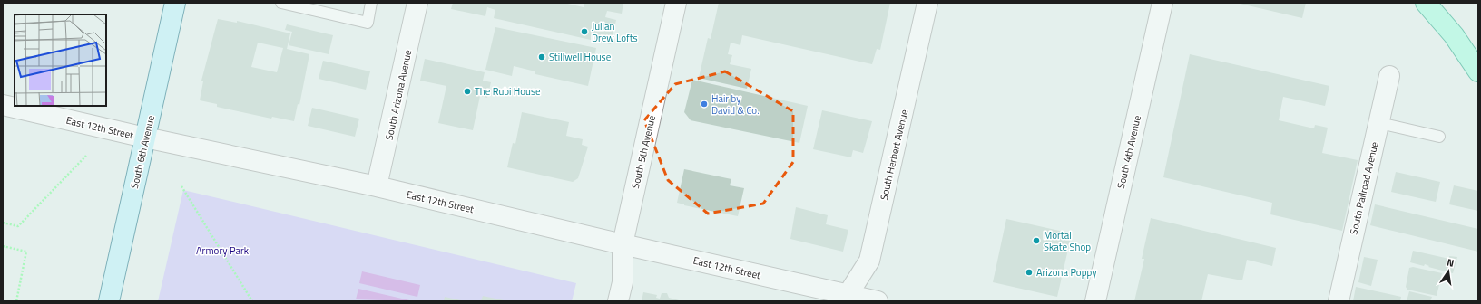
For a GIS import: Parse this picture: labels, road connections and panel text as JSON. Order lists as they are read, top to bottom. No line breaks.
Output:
{"streets":{"main road":["South 6th Avenue"],"street":["South Arizona Avenue","East 12th Street","South 5th Avenue","South 4th Avenue","South Herbert Avenue","South Railroad Avenue"]},"crossings":[["South Arizona Avenue","East 12th Street"],["East 12th Street","South 6th Avenue"],["East 12th Street","South 5th Avenue"],["East 12th Street","South Herbert Avenue"]],"parks":["Armory Park"],"places":["Julian Drew Lofts","Stillwell House","The Rubi House","Hair by David & Co.","Mortal Skate Shop","Arizona Poppy"],"north":"top"}
